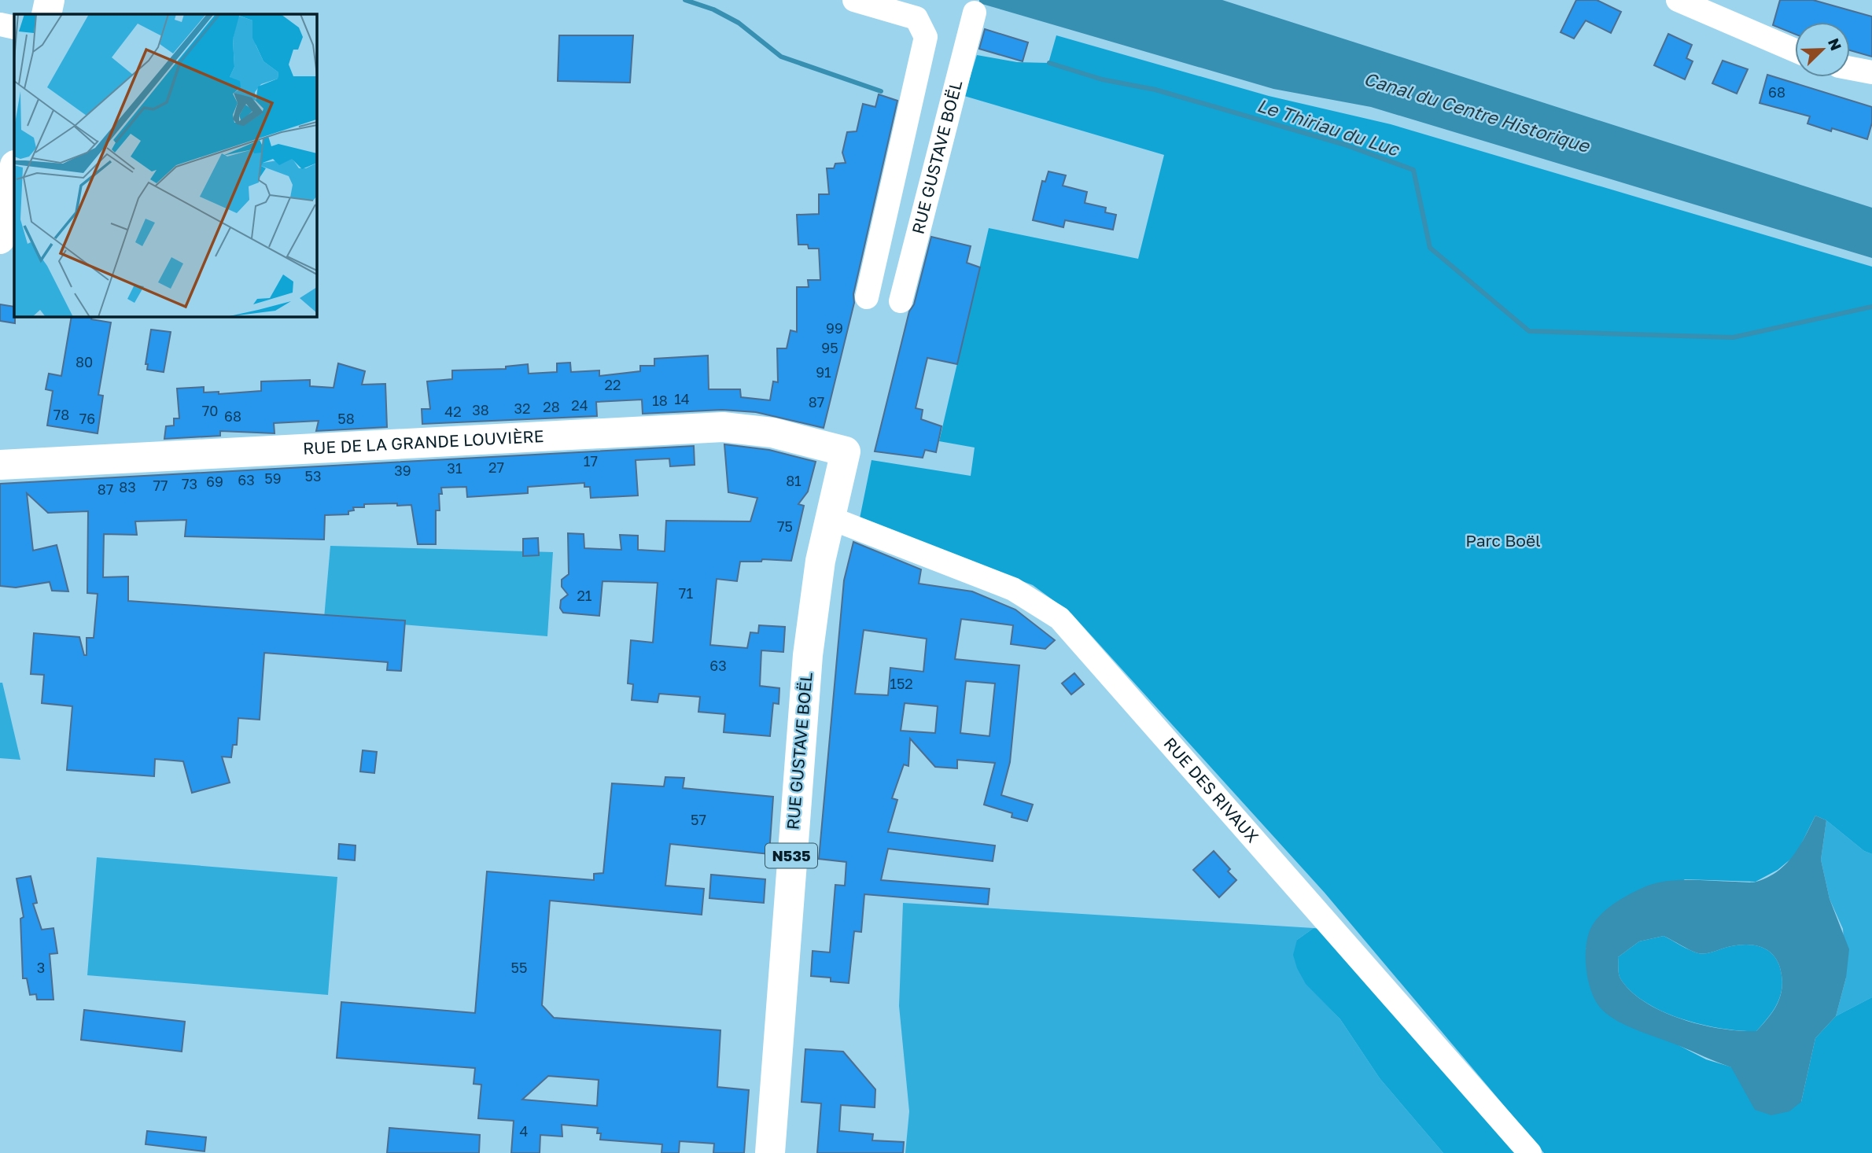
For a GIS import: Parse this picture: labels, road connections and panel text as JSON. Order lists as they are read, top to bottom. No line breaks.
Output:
{"streets":{"main road":["RUE GUSTAVE BOËL","RUE DE LA GRANDE LOUVIÈRE","N535"],"street":["RUE DES RIVAUX"]},"crossings":[["RUE GUSTAVE BOËL","RUE DE LA GRANDE LOUVIÈRE"],["RUE GUSTAVE BOËL","RUE DES RIVAUX"]],"water":["Canal du Centre Historique","Le Thiriau du Luc"],"parks":["Parc Boël"],"house_numbers":["68","99","95","80","91","22","14","18","87","24","28","32","38","70","42","78","68","76","58","17","27","31","39","53","59","63","81","69","73","77","83","87","75","71","21","63","152","57","3","55","4"],"north":"top right"}
